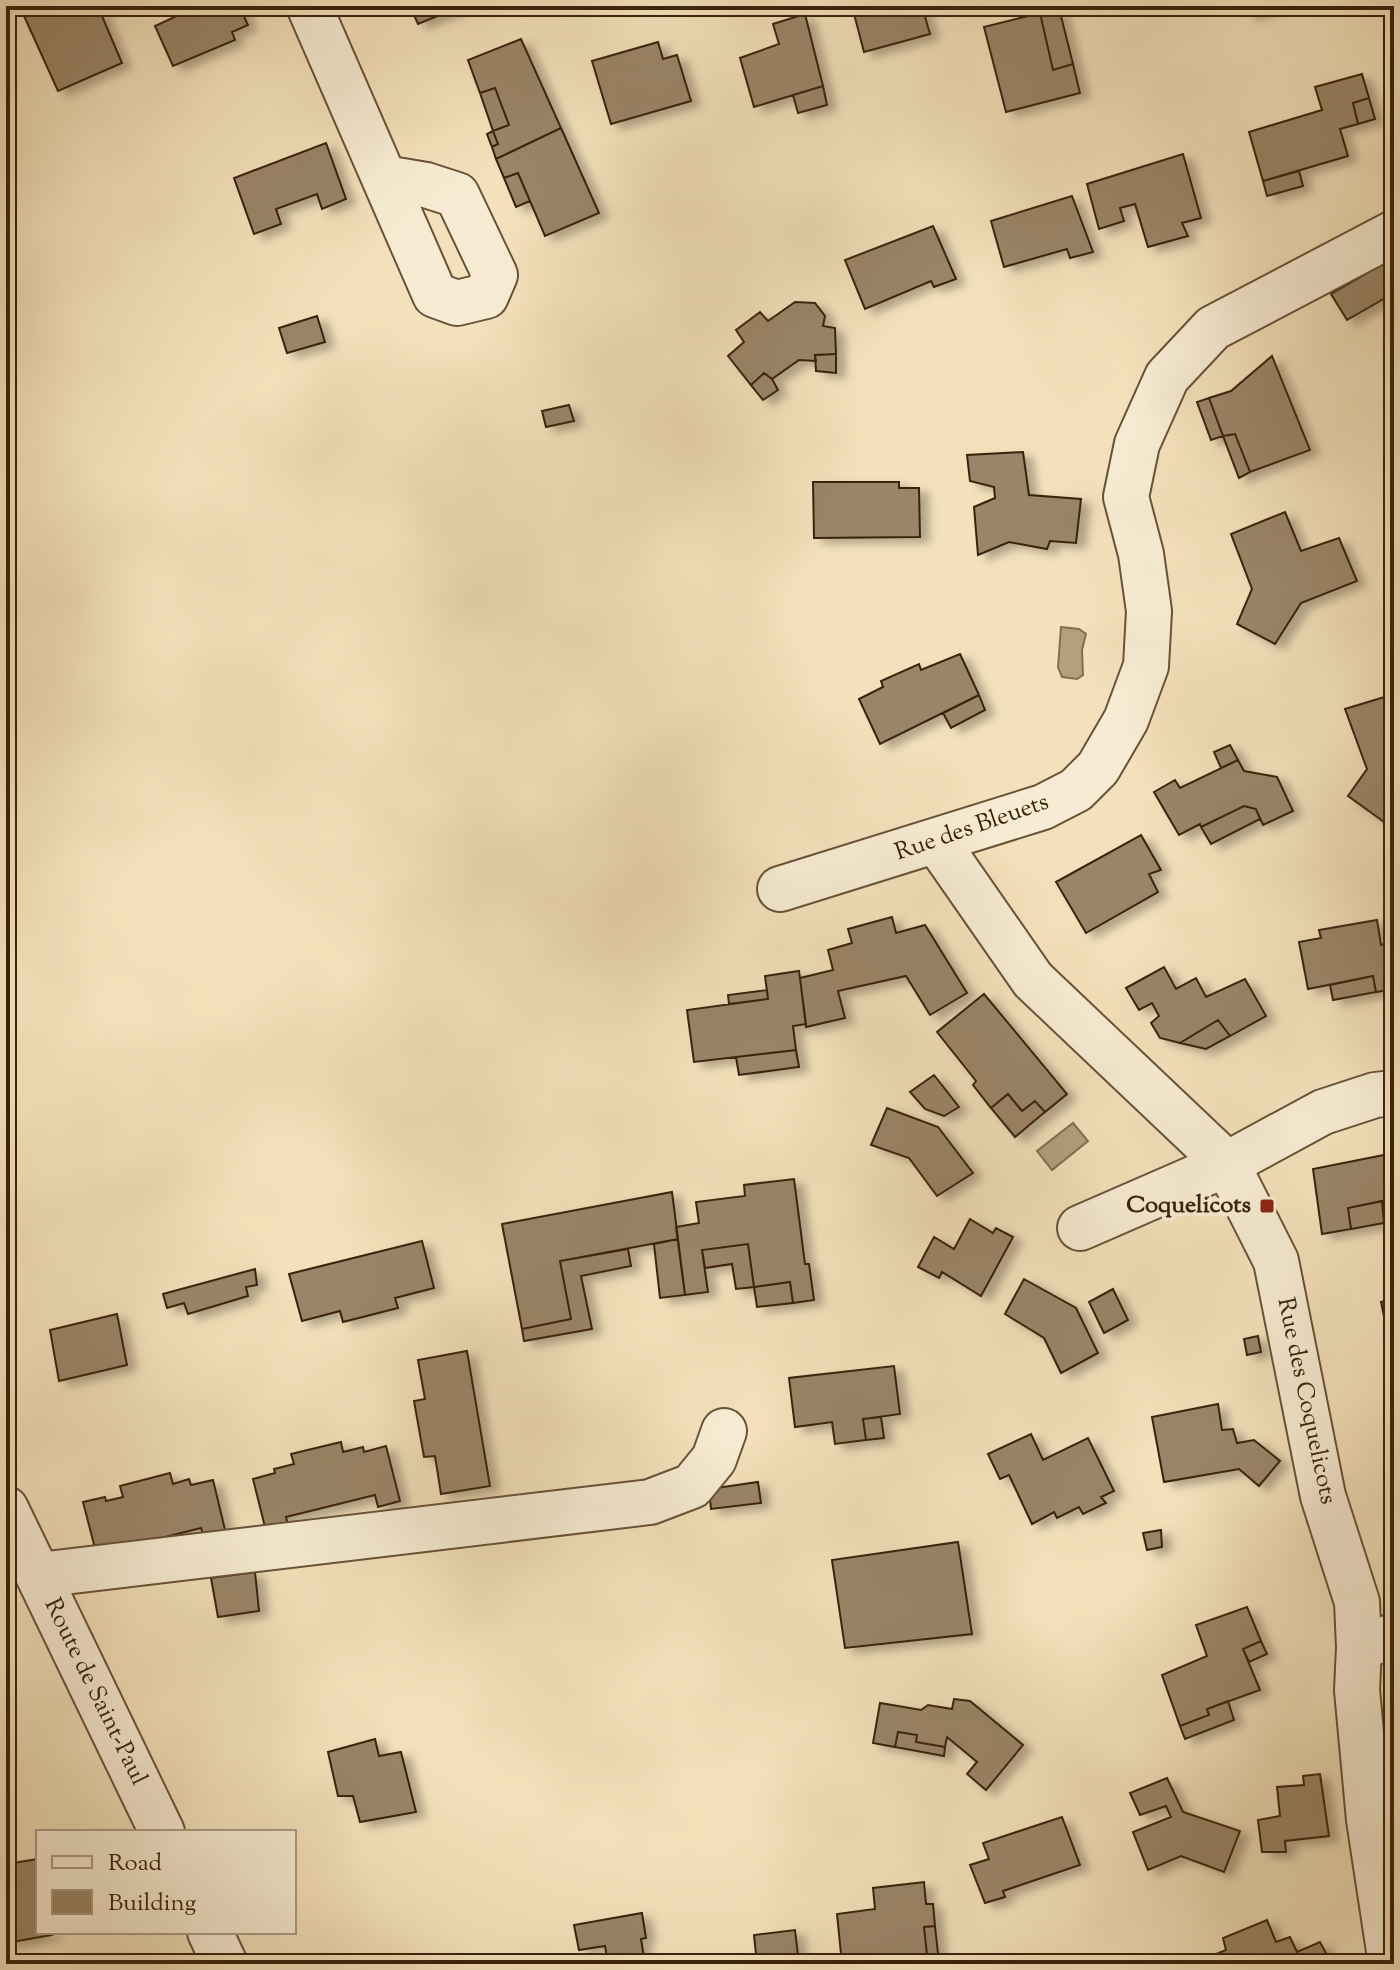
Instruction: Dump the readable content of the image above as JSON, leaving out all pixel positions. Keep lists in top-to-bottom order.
{
  "streets": {
    "street": ["Rue des Bleuets", "Rue des Coquelicots", "Route de Saint-Paul"]
  },
  "crossings": [
    ["Rue des Bleuets", "Rue des Coquelicots"]
  ],
  "places": {
    "transit": ["Coquelicots"]
  },
  "legend": ["Road", "Building"]
}
